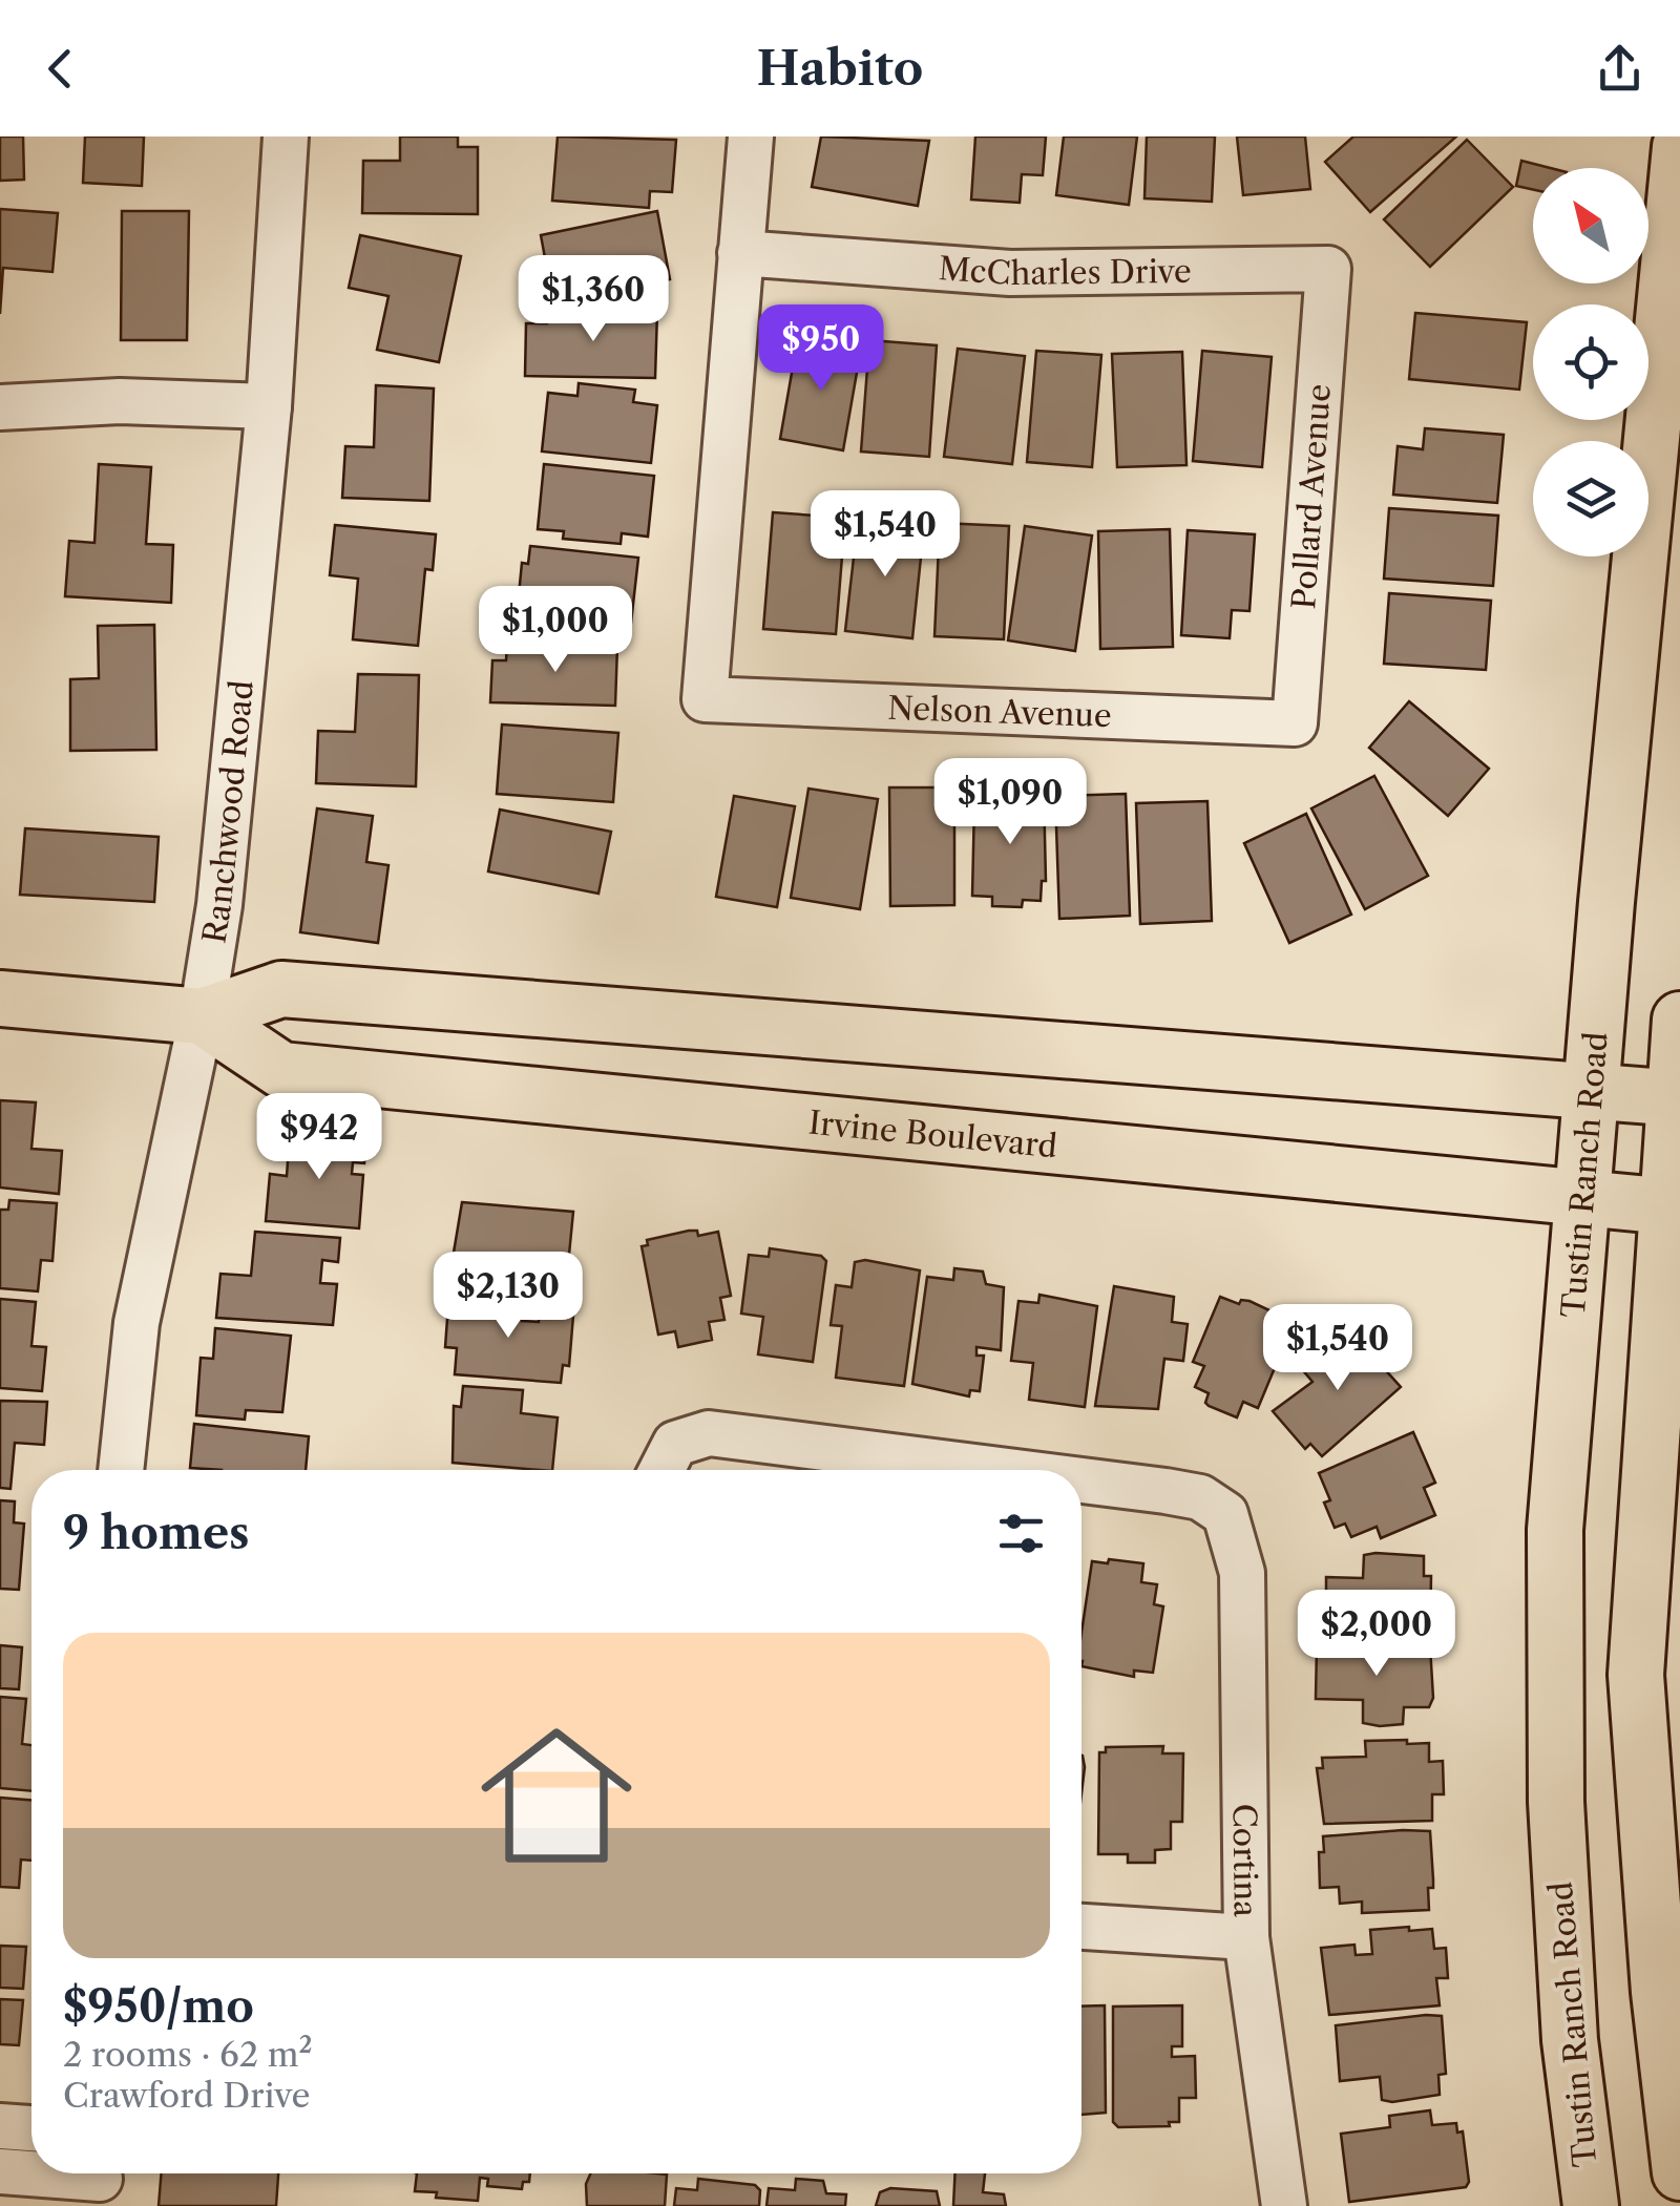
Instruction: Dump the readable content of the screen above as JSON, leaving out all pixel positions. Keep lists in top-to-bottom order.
{
  "streets": {
    "main road": ["Irvine Boulevard", "Tustin Ranch Road"],
    "street": [
      "McCharles Drive",
      "Pollard Avenue",
      "Nelson Avenue",
      "Ranchwood Road",
      "Cortina"
    ]
  },
  "crossings": [
    ["McCharles Drive", "Pollard Avenue"],
    ["McCharles Drive", "Nelson Avenue"],
    ["Pollard Avenue", "Nelson Avenue"],
    ["Ranchwood Road", "Irvine Boulevard"],
    ["Irvine Boulevard", "Tustin Ranch Road"]
  ],
  "north": "top left",
  "page": {
    "header": "Habito",
    "price": [
      "$1,360",
      "$950",
      "$1,540",
      "$1,000",
      "$1,090",
      "$942",
      "$2,130",
      "$1,540",
      "$2,000"
    ],
    "heading": "9 homes",
    "list": [
      {
        "name": "$950/mo",
        "note": "2 rooms · 62 m² · Crawford Drive"
      }
    ]
  }
}
